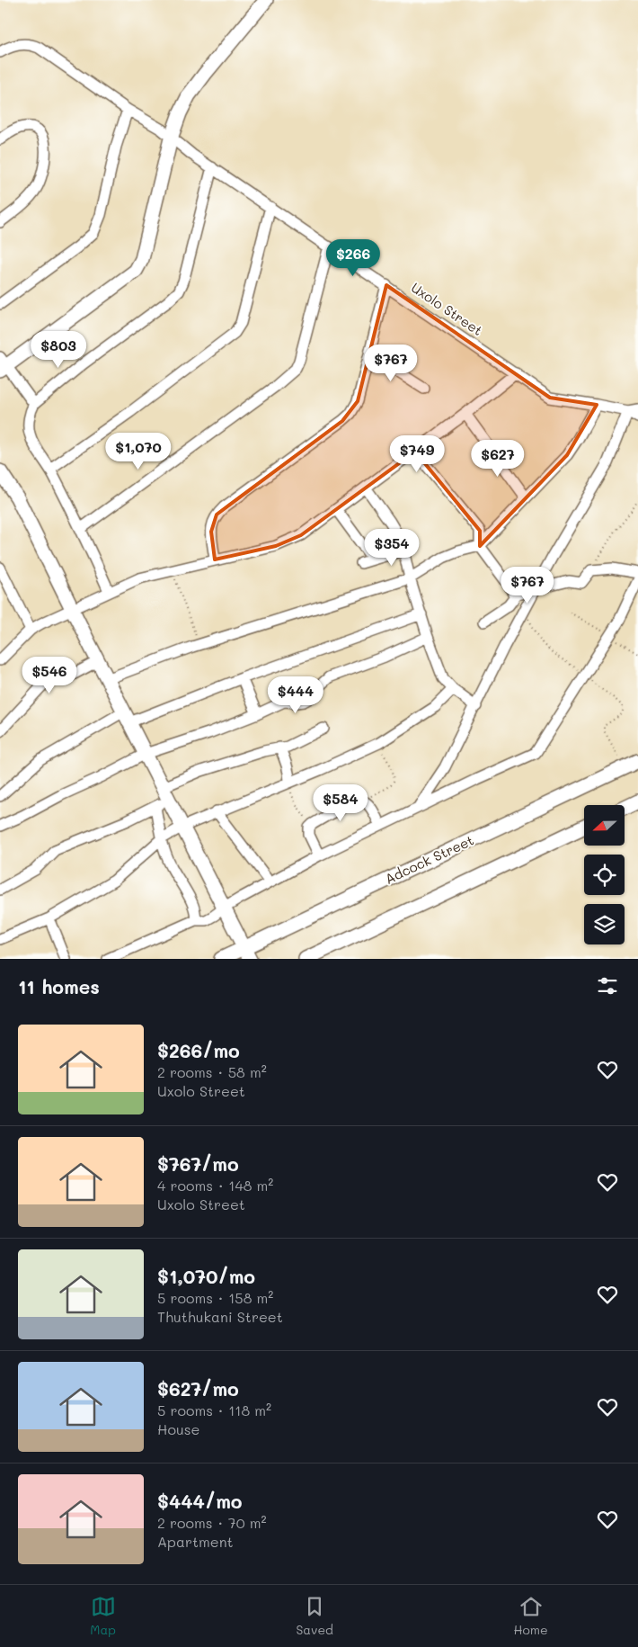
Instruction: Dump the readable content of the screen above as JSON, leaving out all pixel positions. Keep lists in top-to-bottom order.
{
  "streets": {
    "street": ["Uxolo Street", "Adcock Street"]
  },
  "north": "left",
  "page": {
    "price": [
      "$266",
      "$803",
      "$767",
      "$1,070",
      "$749",
      "$627",
      "$354",
      "$767",
      "$546",
      "$444",
      "$584"
    ],
    "heading": "11 homes",
    "list": [
      {
        "name": "$266/mo",
        "note": "2 rooms · 58 m² · Uxolo Street"
      },
      {
        "name": "$767/mo",
        "note": "4 rooms · 148 m² · Uxolo Street"
      },
      {
        "name": "$1,070/mo",
        "note": "5 rooms · 158 m² · Thuthukani Street"
      },
      {
        "name": "$627/mo",
        "note": "5 rooms · 118 m² · House"
      },
      {
        "name": "$444/mo",
        "note": "2 rooms · 70 m² · Apartment"
      }
    ],
    "tabs": ["Map", "Saved", "Home"]
  }
}
